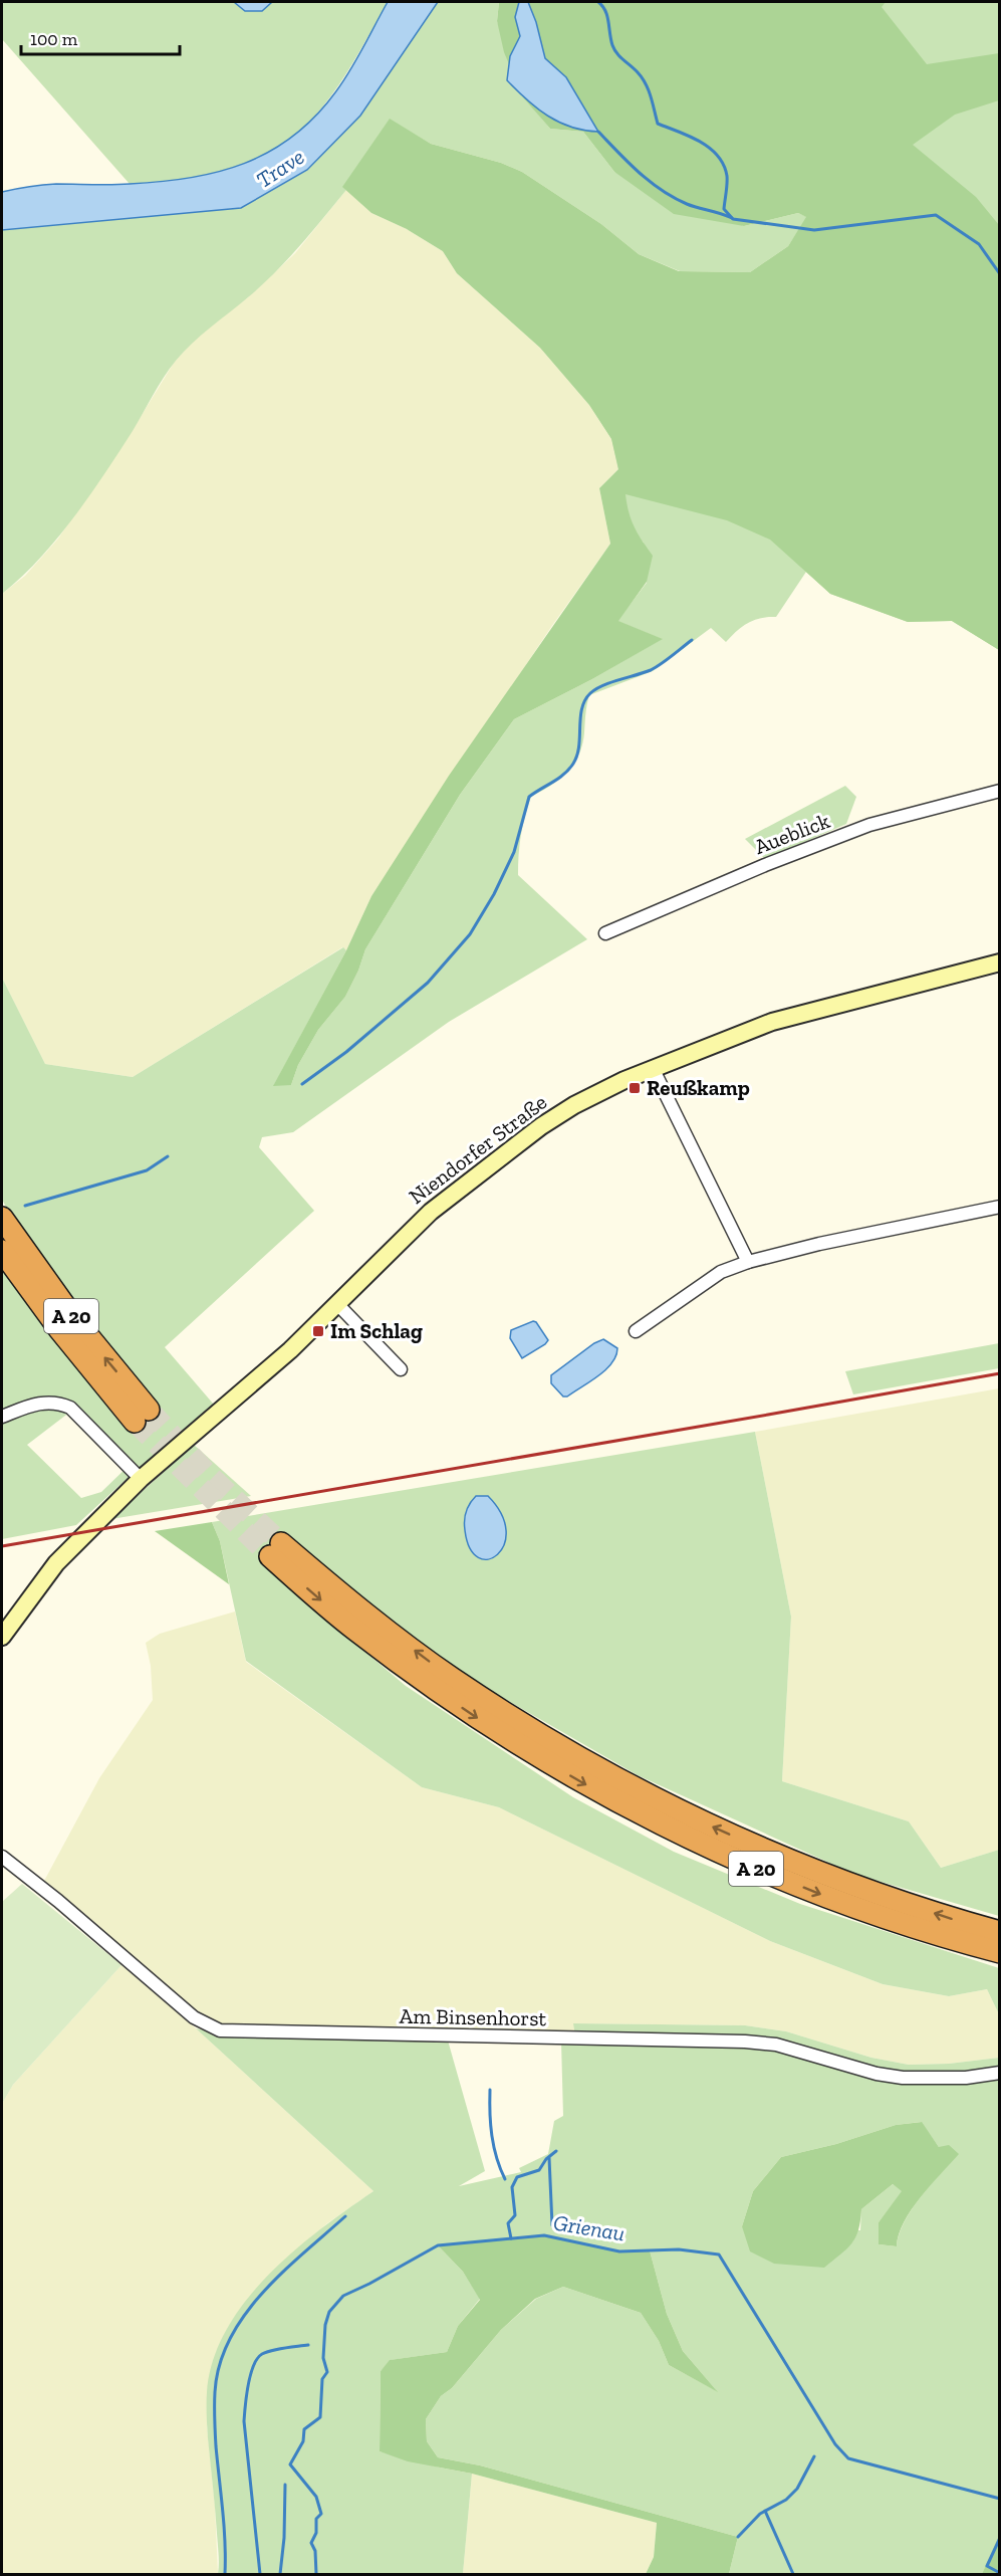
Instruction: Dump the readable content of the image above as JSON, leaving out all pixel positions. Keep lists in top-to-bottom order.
{
  "streets": {
    "highway": ["A 20"],
    "main road": ["Niendorfer Straße"],
    "street": ["Aueblick", "Am Binsenhorst"]
  },
  "water": ["Trave", "Grienau"],
  "places": {
    "transit": ["Reußkamp", "Im Schlag"]
  },
  "scale_bar": "100 m"
}
